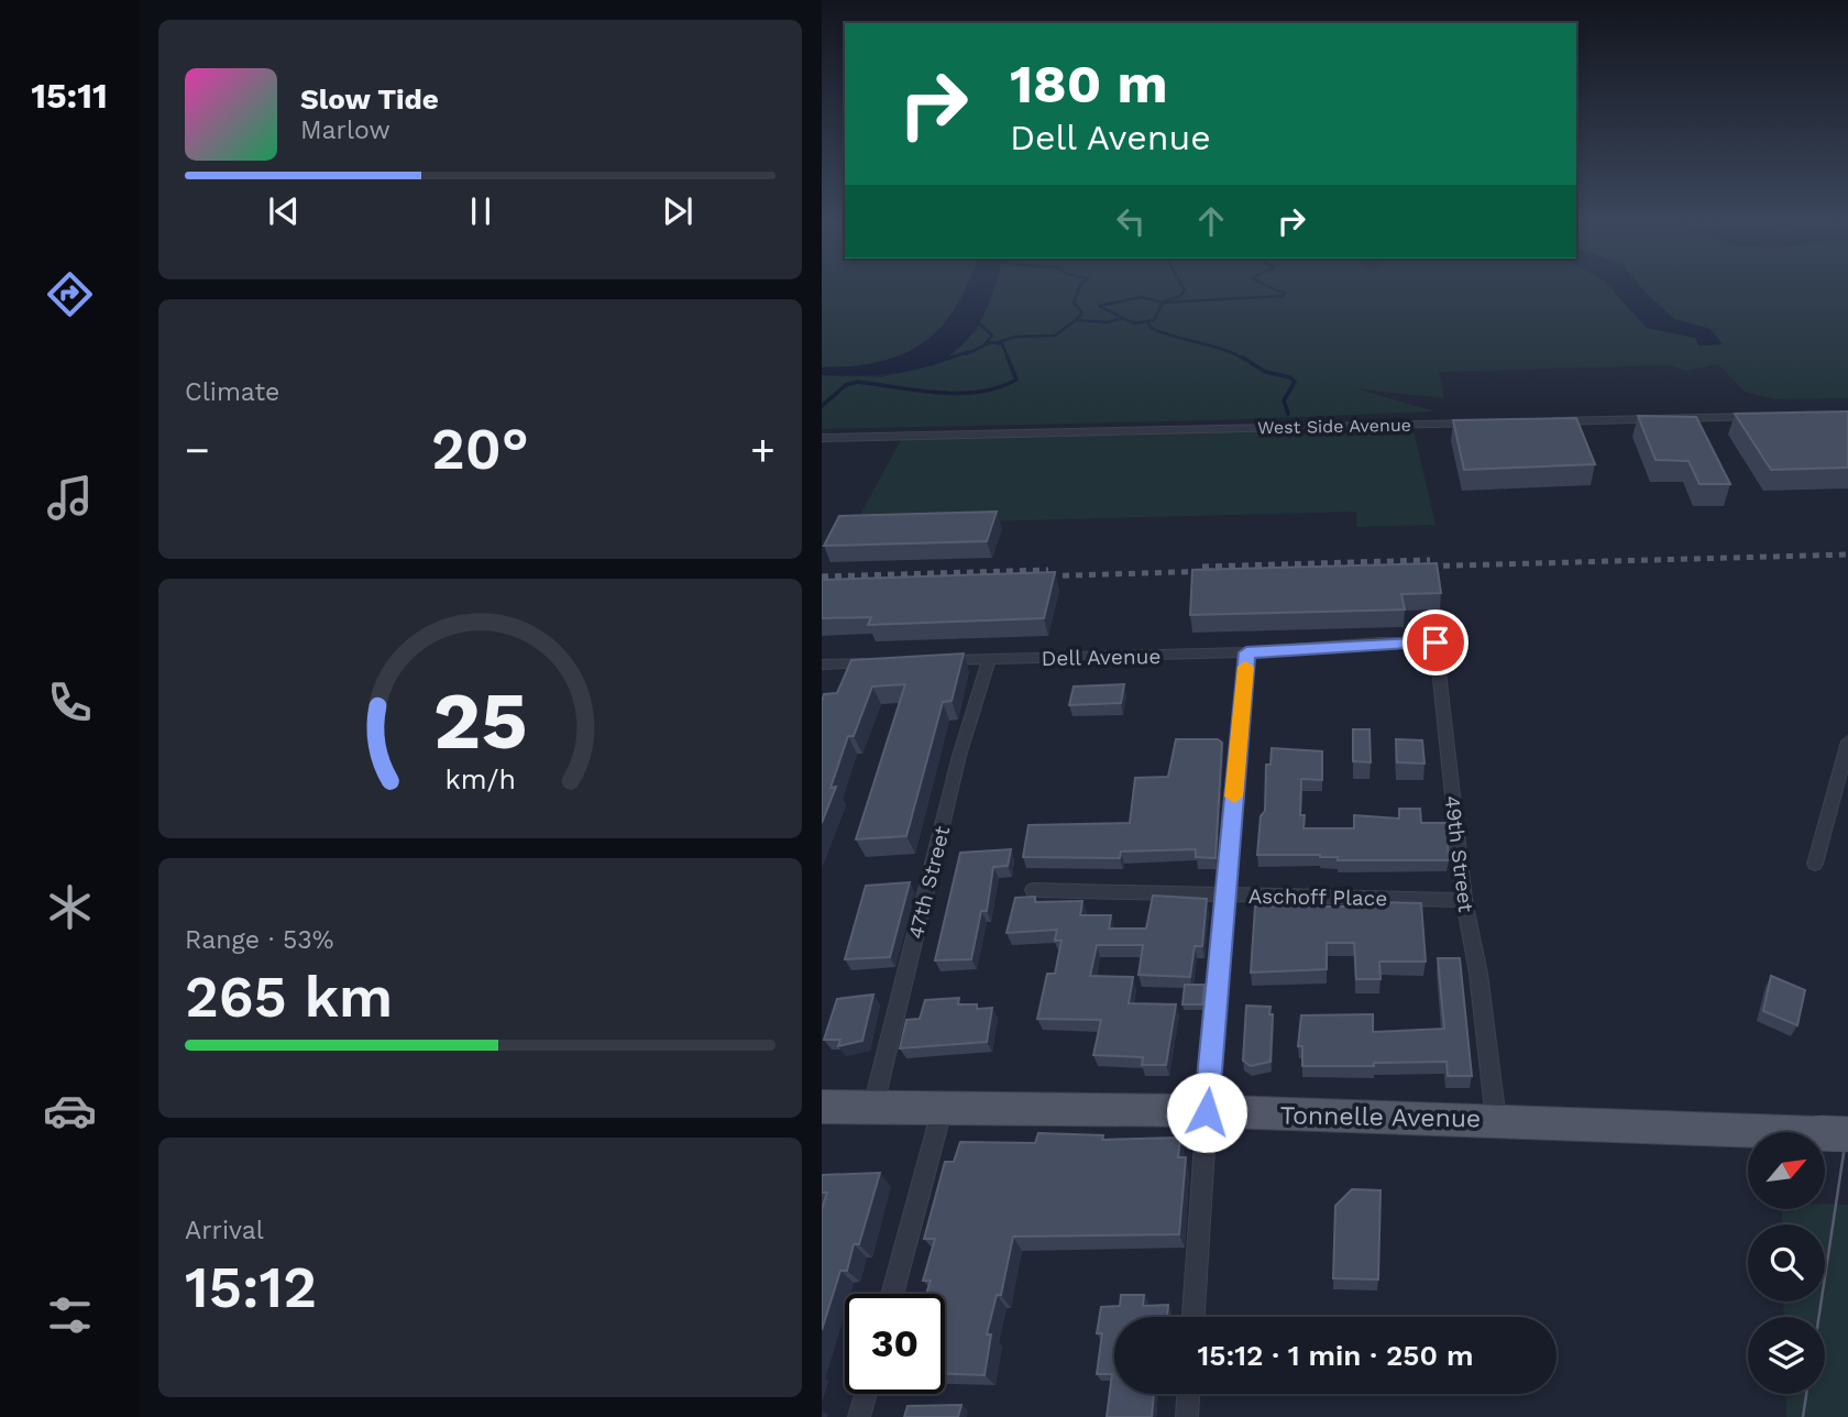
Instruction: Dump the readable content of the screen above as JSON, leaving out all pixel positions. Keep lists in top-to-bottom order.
{
  "streets": {
    "main road": ["Tonnelle Avenue"],
    "street": [
      "West Side Avenue",
      "Dell Avenue",
      "49th Street",
      "47th Street",
      "Aschoff Place"
    ]
  },
  "crossings": [
    ["Dell Avenue", "49th Street"],
    ["Dell Avenue", "47th Street"],
    ["49th Street", "Aschoff Place"],
    ["49th Street", "Tonnelle Avenue"],
    ["47th Street", "Tonnelle Avenue"]
  ],
  "north": "top right",
  "page": {
    "tabs": "15:11",
    "turn": ["180 m", "Dell Avenue"],
    "song": ["Slow Tide", "Marlow"],
    "tile": [
      "Climate",
      ["Range · 53%", "265 km"],
      ["Arrival", "15:12"]
    ],
    "heat": ["−", "20°", "+"],
    "limit": "30",
    "trip": "15:12 · 1 min · 250 m",
    "gauge": ["25", "km/h"]
  }
}
